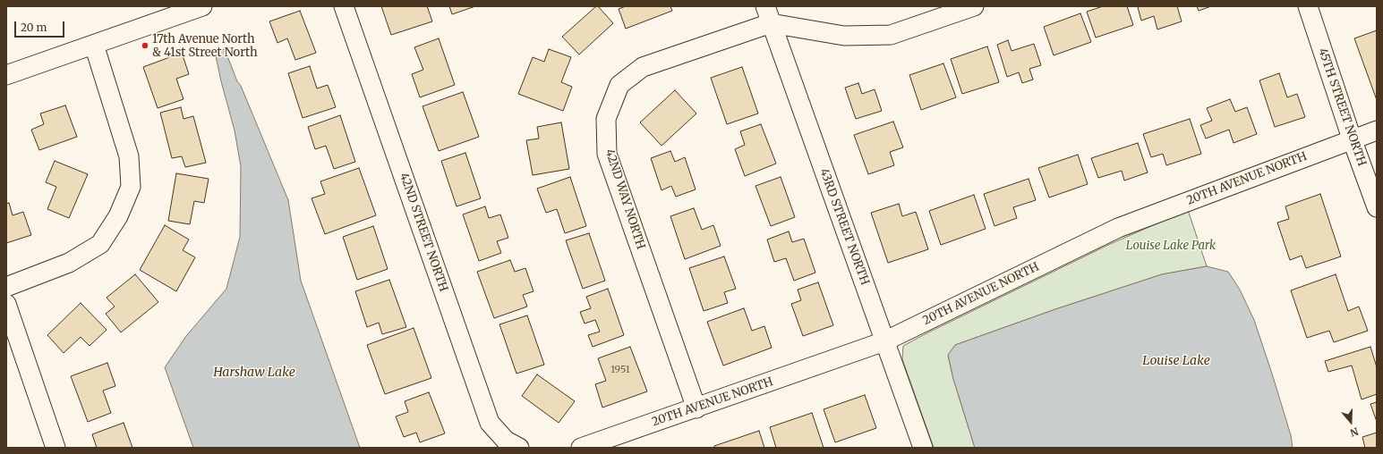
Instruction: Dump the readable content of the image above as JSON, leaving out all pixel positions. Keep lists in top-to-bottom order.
{
  "streets": {
    "street": [
      "45TH STREET NORTH",
      "20TH AVENUE NORTH",
      "42ND WAY NORTH",
      "43RD STREET NORTH",
      "42ND STREET NORTH"
    ]
  },
  "crossings": [
    ["45TH STREET NORTH", "20TH AVENUE NORTH"],
    ["20TH AVENUE NORTH", "42ND WAY NORTH"],
    ["20TH AVENUE NORTH", "43RD STREET NORTH"],
    ["42ND WAY NORTH", "43RD STREET NORTH"]
  ],
  "water": ["Louise Lake", "Harshaw Lake"],
  "parks": ["Louise Lake Park"],
  "places": ["17th Avenue North & 41st Street North"],
  "house_numbers": ["1951"],
  "scale_bar": "20 m",
  "north": "bottom"
}
